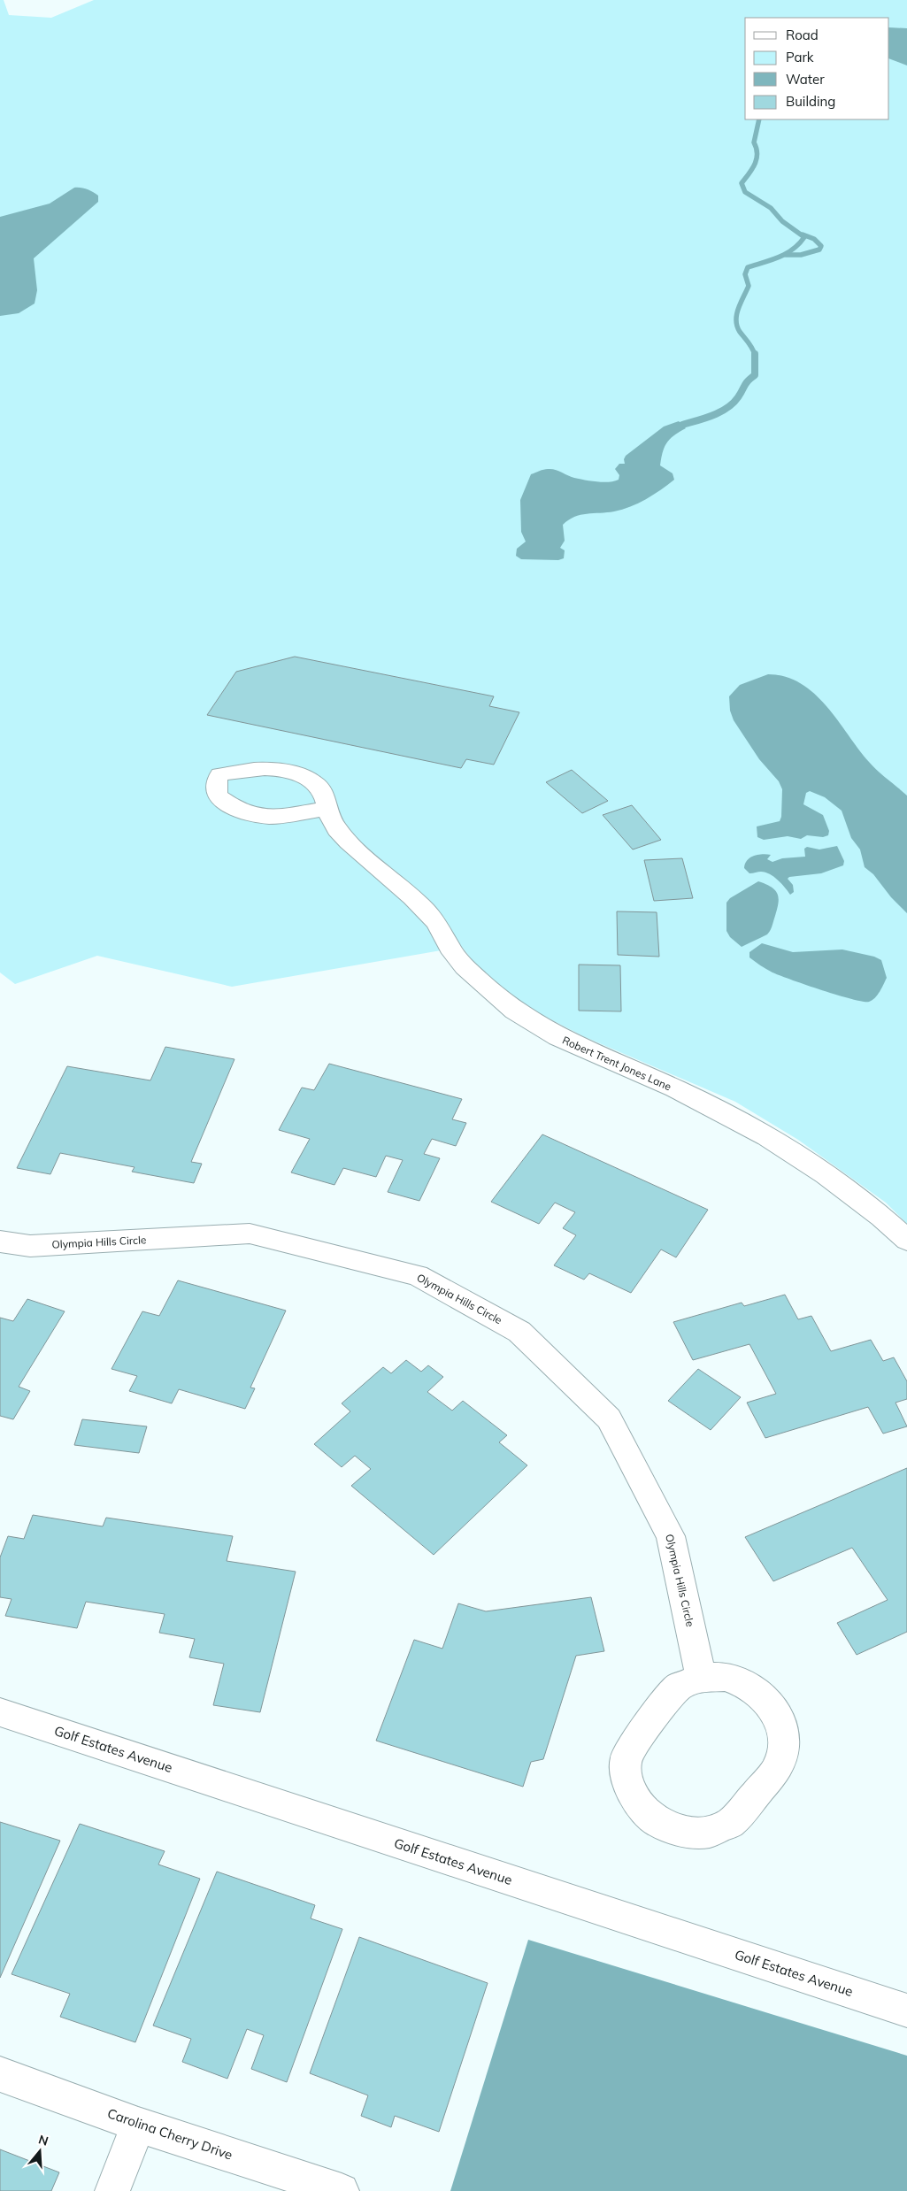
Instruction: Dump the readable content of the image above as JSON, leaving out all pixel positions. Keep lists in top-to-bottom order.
{
  "streets": {
    "street": [
      "Robert Trent Jones Lane",
      "Olympia Hills Circle",
      "Golf Estates Avenue",
      "Carolina Cherry Drive"
    ]
  },
  "legend": [
    "Road",
    "Park",
    "Water",
    "Building"
  ],
  "north": "top"
}
